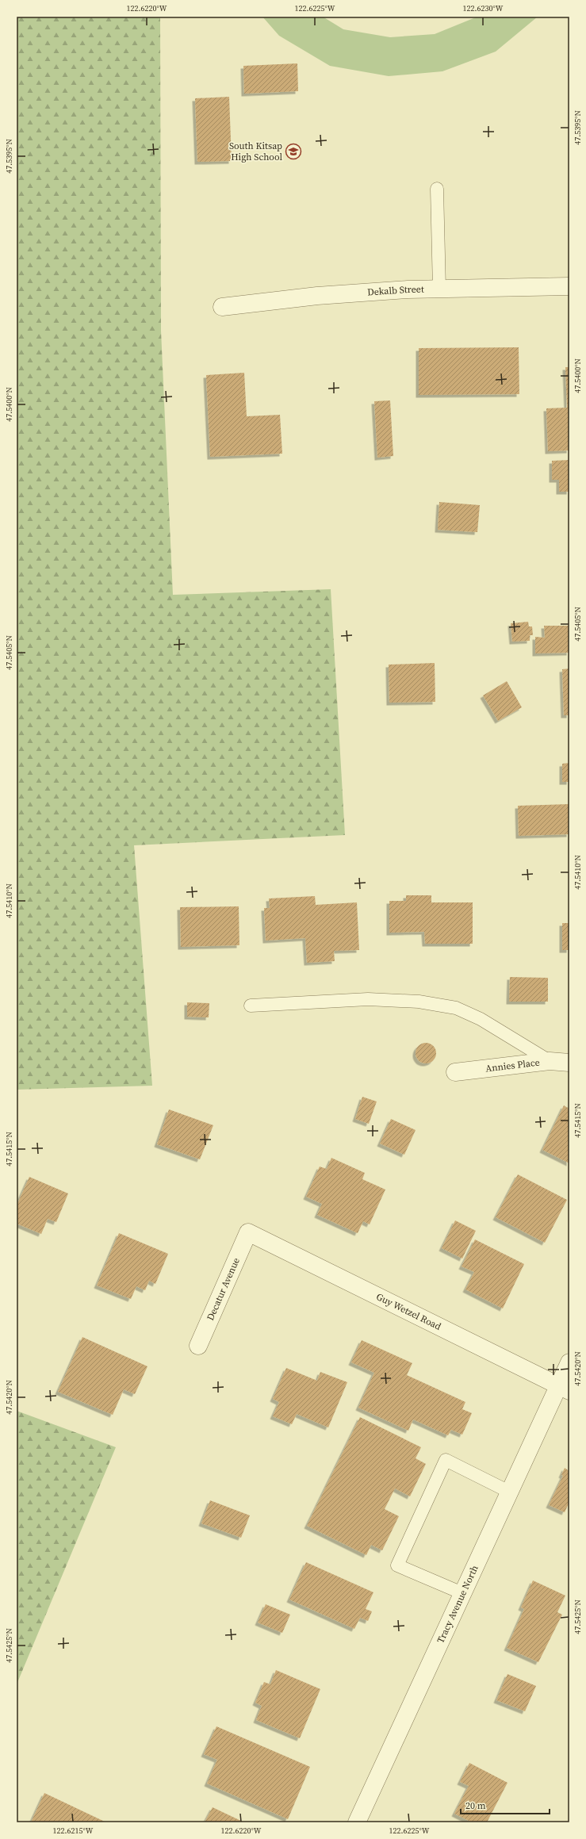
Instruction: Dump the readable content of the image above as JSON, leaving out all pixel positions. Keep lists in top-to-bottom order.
{
  "streets": {
    "street": [
      "Dekalb Street",
      "Annies Place",
      "Decatur Avenue",
      "Guy Wetzel Road",
      "Tracy Avenue North"
    ]
  },
  "crossings": [
    ["Decatur Avenue", "Guy Wetzel Road"],
    ["Guy Wetzel Road", "Tracy Avenue North"]
  ],
  "places": {
    "school or university": ["South Kitsap High School"]
  },
  "scale_bar": "20 m",
  "coordinates": [
    "122.6220°W",
    "122.6225°W",
    "122.6230°W",
    "47.5395°N",
    "47.5400°N",
    "47.5405°N",
    "47.5410°N",
    "47.5415°N",
    "47.5420°N",
    "47.5425°N",
    "122.6215°W"
  ]
}
